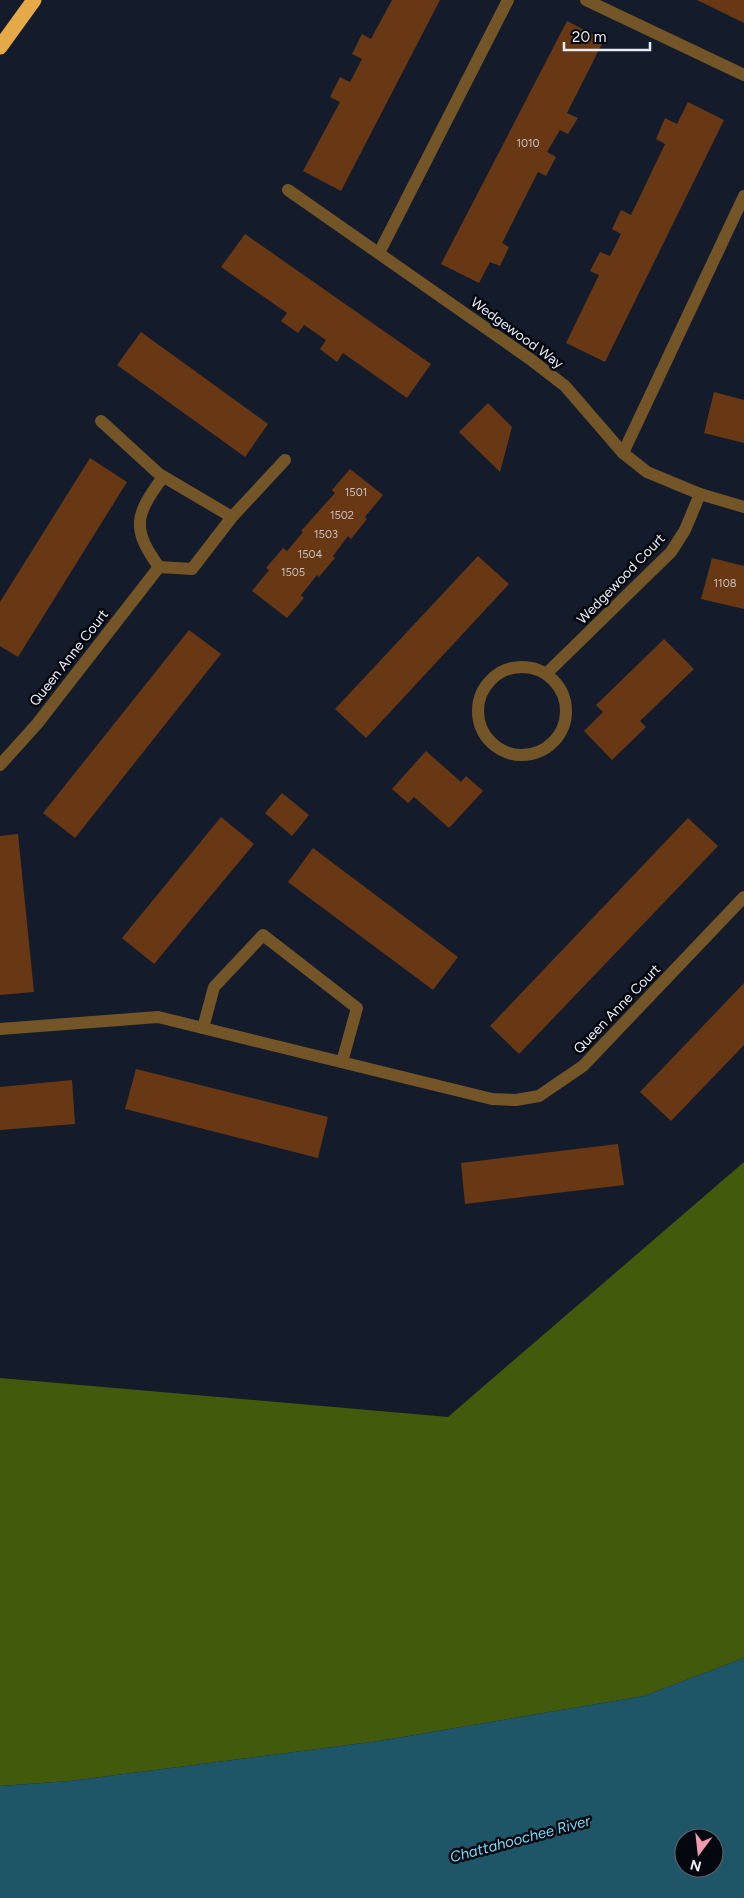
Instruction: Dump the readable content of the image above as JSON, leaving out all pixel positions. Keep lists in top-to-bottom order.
{
  "streets": {
    "street": ["Wedgewood Way", "Wedgewood Court", "Queen Anne Court"]
  },
  "crossings": [
    ["Wedgewood Way", "Wedgewood Court"]
  ],
  "water": ["Chattahoochee River"],
  "house_numbers": [
    "1010",
    "1501",
    "1502",
    "1503",
    "1504",
    "1505",
    "1108"
  ],
  "scale_bar": "20 m",
  "north": "bottom"
}
